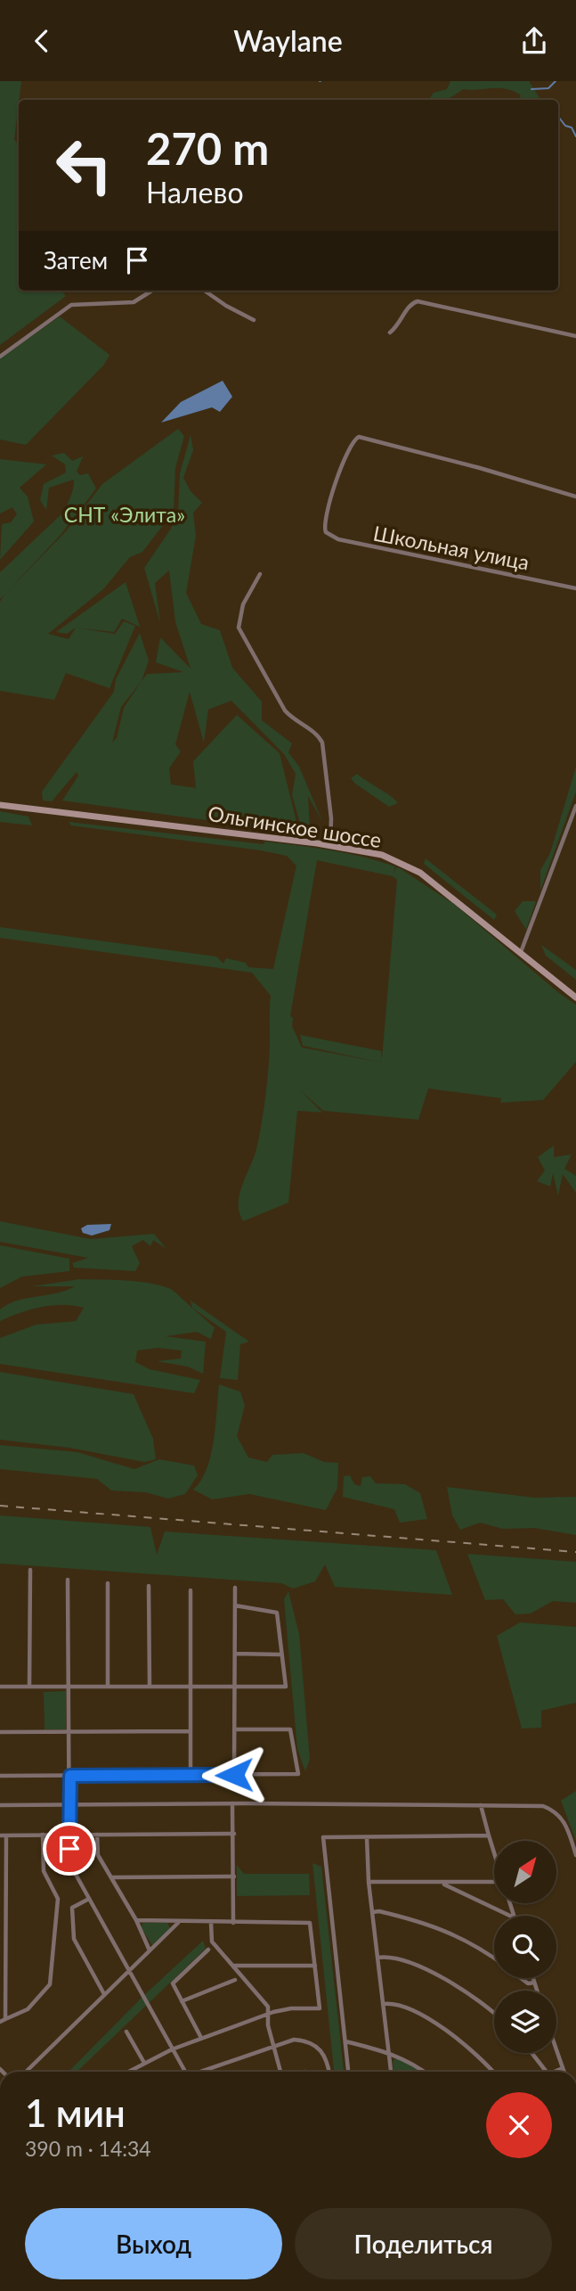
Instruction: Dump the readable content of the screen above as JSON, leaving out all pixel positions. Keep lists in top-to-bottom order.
{
  "streets": {
    "main road": ["Ольгинское шоссе"],
    "street": ["Школьная улица"]
  },
  "parks": ["СНТ «Элита»"],
  "north": "top right",
  "page": {
    "header": "Waylane",
    "turn": ["270 m", "Налево"],
    "then": "Затем",
    "heading": ["1 мин", "390 m · 14:34"],
    "buttons": ["Выход", "Поделиться"]
  }
}
